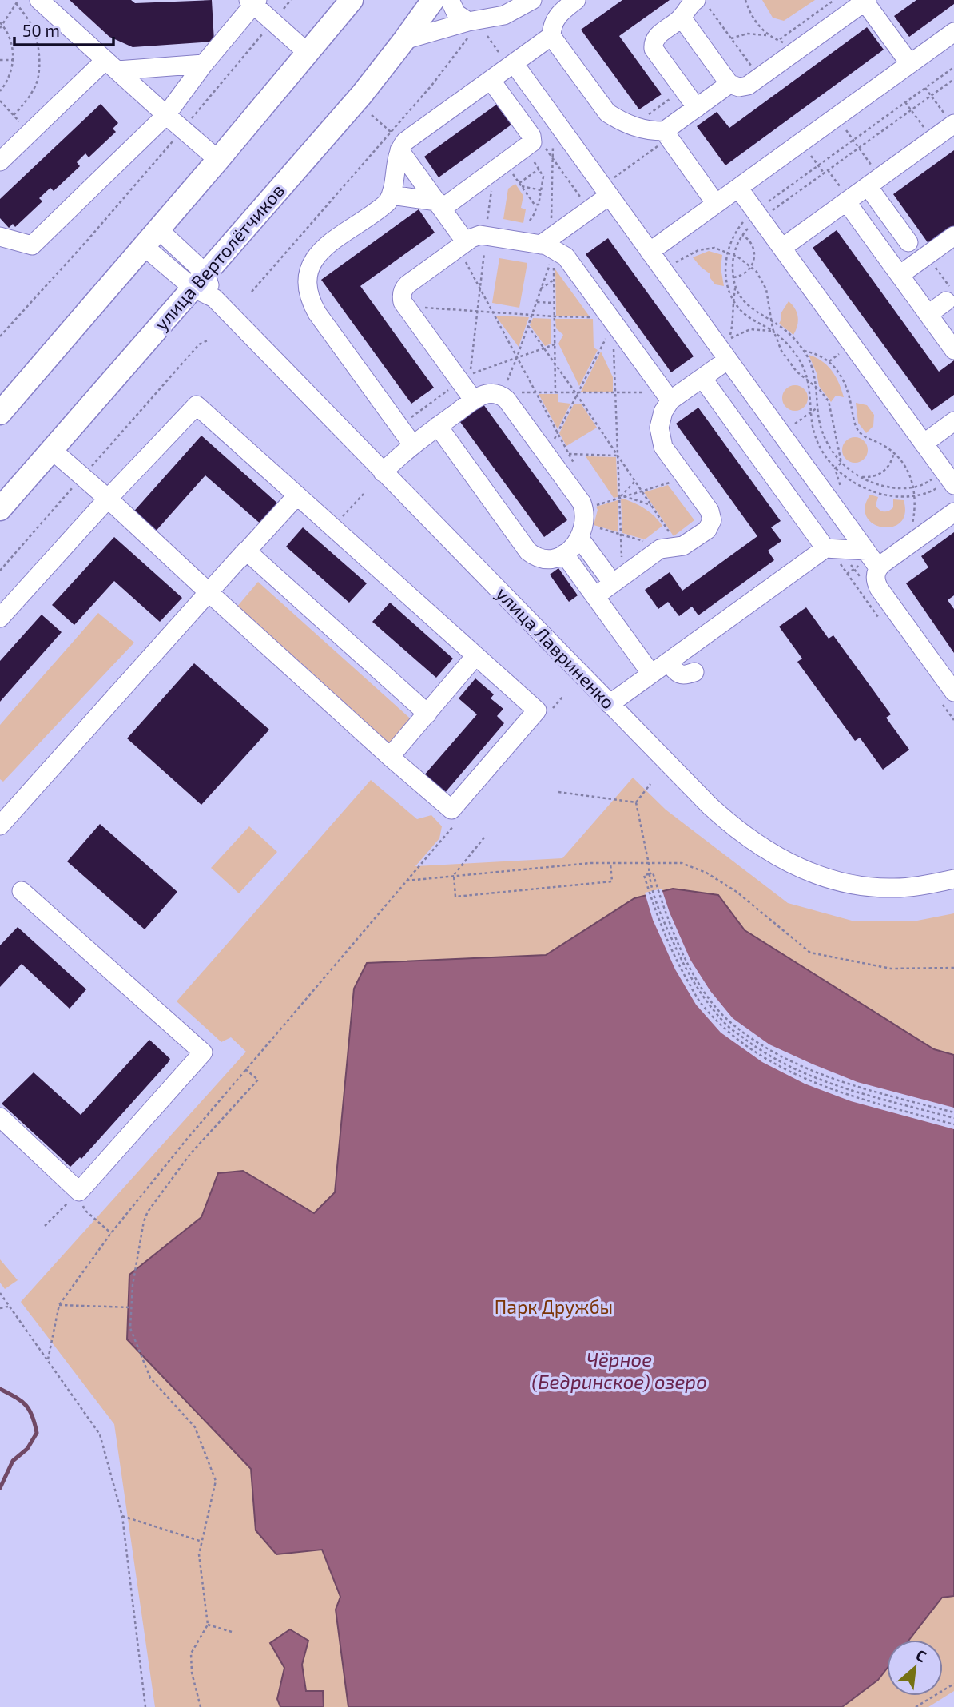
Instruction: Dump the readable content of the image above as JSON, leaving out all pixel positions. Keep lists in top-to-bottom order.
{
  "streets": {
    "main road": ["улица Вертолётчиков"],
    "street": ["улица Лавриненко"]
  },
  "crossings": [
    ["улица Вертолётчиков", "улица Лавриненко"]
  ],
  "water": ["Чёрное (Бедринское) озеро"],
  "parks": ["Парк Дружбы"],
  "scale_bar": "50 m",
  "north": "top right"
}
